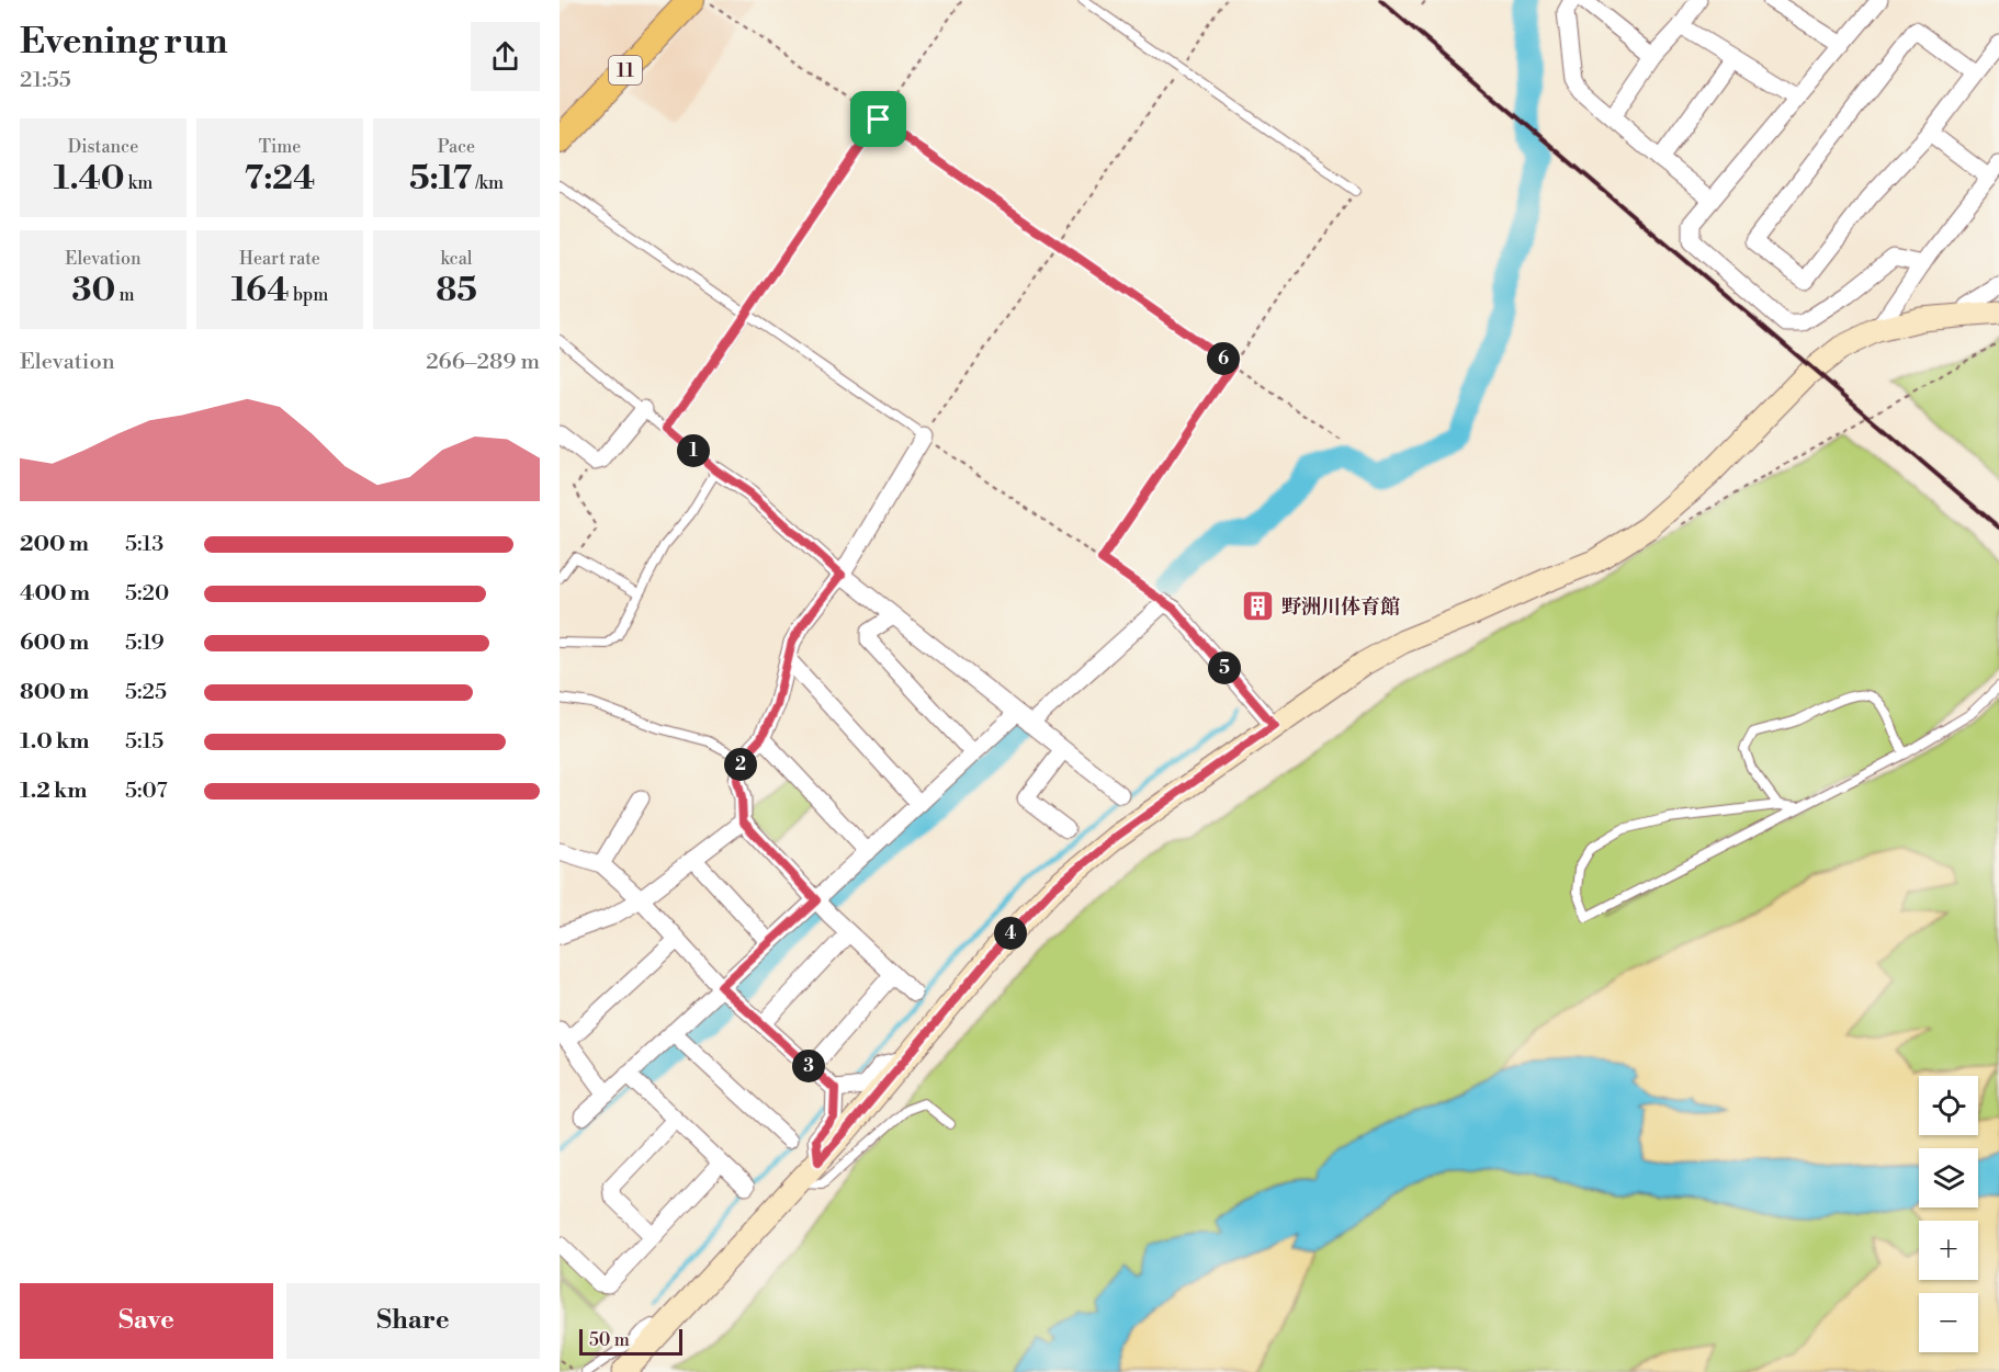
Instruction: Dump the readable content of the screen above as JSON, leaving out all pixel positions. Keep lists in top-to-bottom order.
{
  "streets": {
    "main road": ["11"]
  },
  "places": {
    "building": ["野洲川体育館"]
  },
  "scale_bar": "50 m",
  "page": {
    "heading": ["Evening run", "21:55"],
    "stats": [
      ["Distance", "1.40 km"],
      ["Time", "7:24"],
      ["Pace", "5:17 /km"],
      ["Elevation", "30 m"],
      ["Heart rate", "164 bpm"],
      ["kcal", "85"]
    ],
    "chart": ["Elevation", "266–289 m"],
    "pins": [
      "6",
      "1",
      "5",
      "2",
      "4",
      "3"
    ],
    "list": [
      {
        "name": "200 m",
        "note": "5:13"
      },
      {
        "name": "400 m",
        "note": "5:20"
      },
      {
        "name": "600 m",
        "note": "5:19"
      },
      {
        "name": "800 m",
        "note": "5:25"
      },
      {
        "name": "1.0 km",
        "note": "5:15"
      },
      {
        "name": "1.2 km",
        "note": "5:07"
      }
    ],
    "map_buttons": ["+", "−"],
    "buttons": ["Save", "Share"],
    "scale": "50 m"
  }
}
